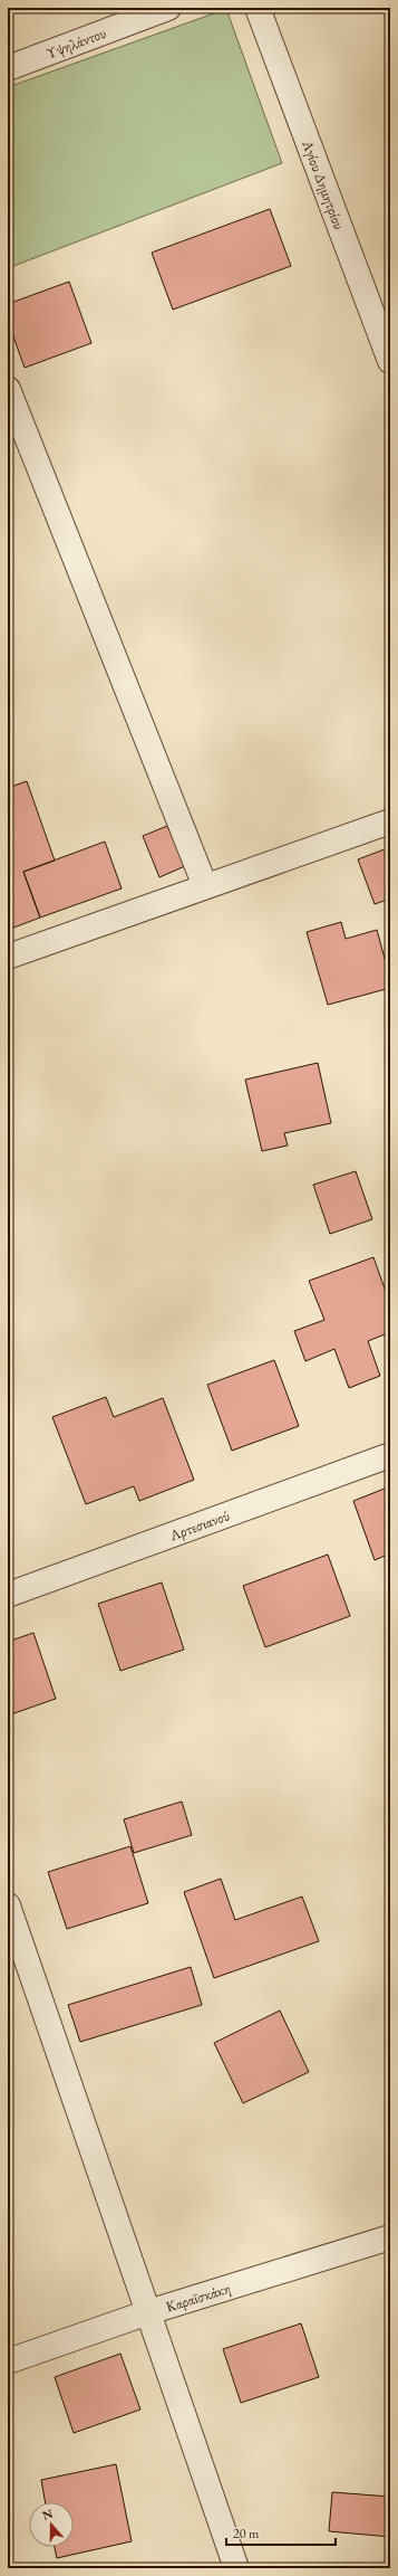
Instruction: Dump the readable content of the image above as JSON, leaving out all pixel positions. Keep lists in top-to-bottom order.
{
  "streets": {
    "street": [
      "Υψηλάντου",
      "Αγίου Δημητρίου",
      "Αρτεσιανού",
      "Καραϊσκάκη"
    ]
  },
  "scale_bar": "20 m",
  "north": "top"
}
